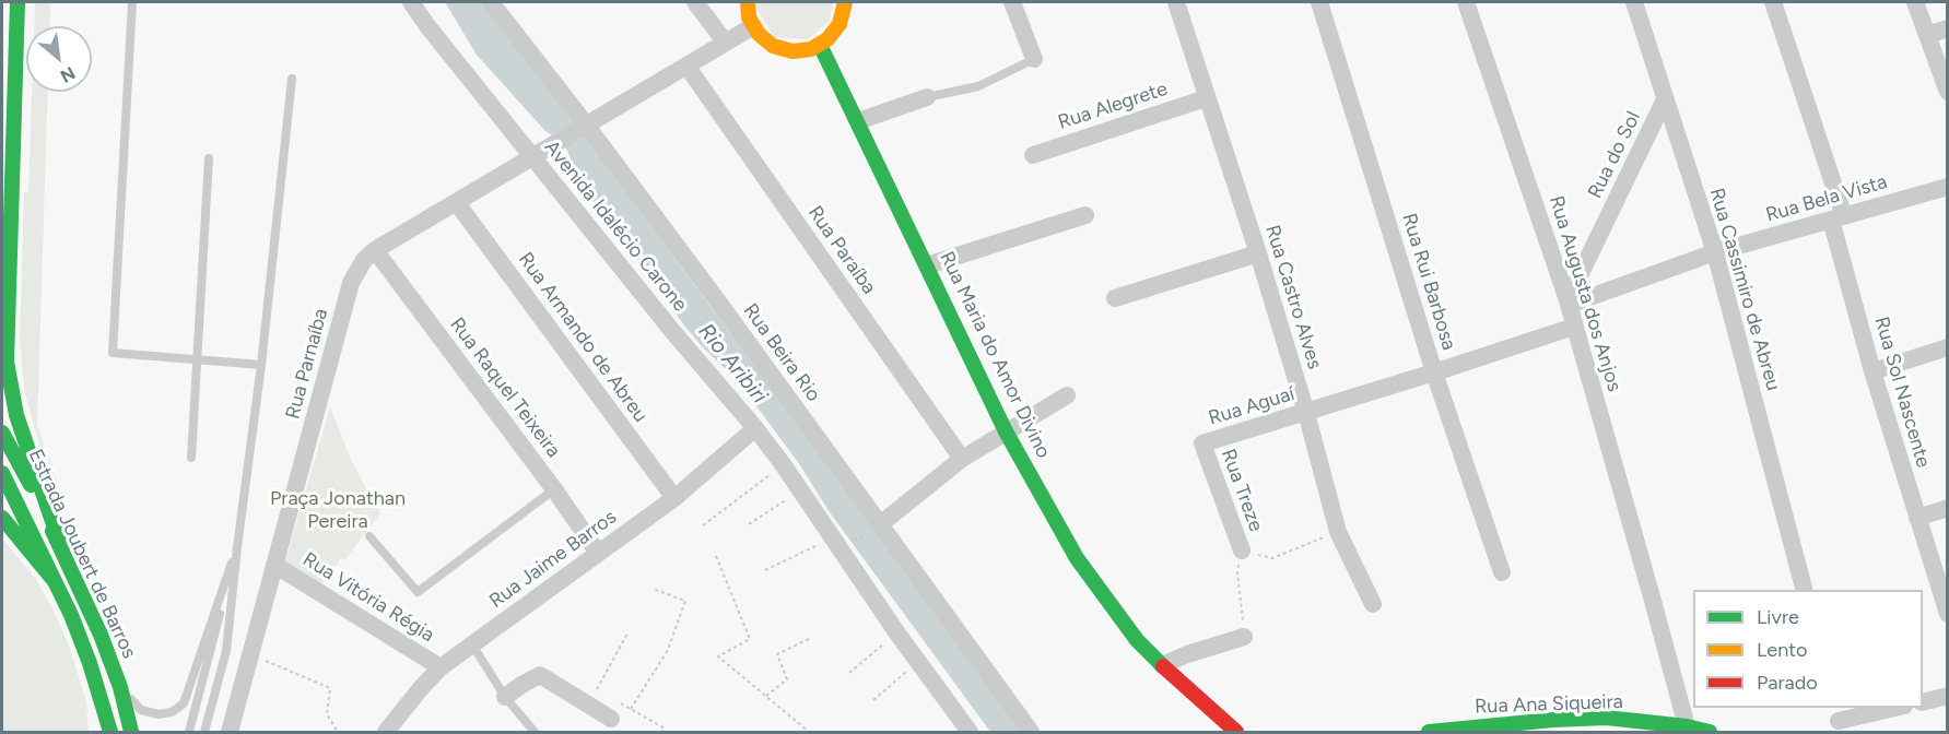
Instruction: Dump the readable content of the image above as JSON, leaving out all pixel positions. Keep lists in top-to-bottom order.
{
  "streets": {
    "street": [
      "Rua Alegrete",
      "Rua do Sol",
      "Rua Bela Vista",
      "Avenida Idalécio Carone",
      "Rua Paraíba",
      "Rua Rui Barbosa",
      "Rua Cassimiro de Abreu",
      "Rua Augusta dos Anjos",
      "Rua Castro Alves",
      "Rua Armando de Abreu",
      "Rua Beira Rio",
      "Rua Maria do Amor Divino",
      "Rua Parnaíba",
      "Rua Raquel Teixeira",
      "Rua Sol Nascente",
      "Rua Aguaí",
      "Rua Treze",
      "Estrada Joubert de Barros",
      "Rua Jaime Barros",
      "Rua Vitória Régia",
      "Rua Ana Siqueira"
    ]
  },
  "crossings": [
    ["Rua Alegrete", "Rua Castro Alves"],
    ["Rua do Sol", "Rua Bela Vista"],
    ["Rua do Sol", "Rua Cassimiro de Abreu"],
    ["Rua do Sol", "Rua Augusta dos Anjos"],
    ["Rua Bela Vista", "Rua Cassimiro de Abreu"],
    ["Rua Bela Vista", "Rua Augusta dos Anjos"],
    ["Rua Bela Vista", "Rua Sol Nascente"],
    ["Avenida Idalécio Carone", "Rua Parnaíba"],
    ["Avenida Idalécio Carone", "Rua Jaime Barros"],
    ["Rua Rui Barbosa", "Rua Aguaí"],
    ["Rua Augusta dos Anjos", "Rua Aguaí"],
    ["Rua Augusta dos Anjos", "Rua Ana Siqueira"],
    ["Rua Castro Alves", "Rua Aguaí"],
    ["Rua Armando de Abreu", "Rua Parnaíba"],
    ["Rua Armando de Abreu", "Rua Jaime Barros"],
    ["Rua Beira Rio", "Rua Parnaíba"],
    ["Rua Parnaíba", "Rua Raquel Teixeira"],
    ["Rua Parnaíba", "Rua Vitória Régia"],
    ["Rua Raquel Teixeira", "Rua Jaime Barros"],
    ["Rua Aguaí", "Rua Treze"],
    ["Rua Jaime Barros", "Rua Vitória Régia"]
  ],
  "water": ["Rio Aribiri"],
  "parks": ["Praça Jonathan Pereira"],
  "legend": ["Livre", "Lento", "Parado"],
  "north": "bottom right"
}
